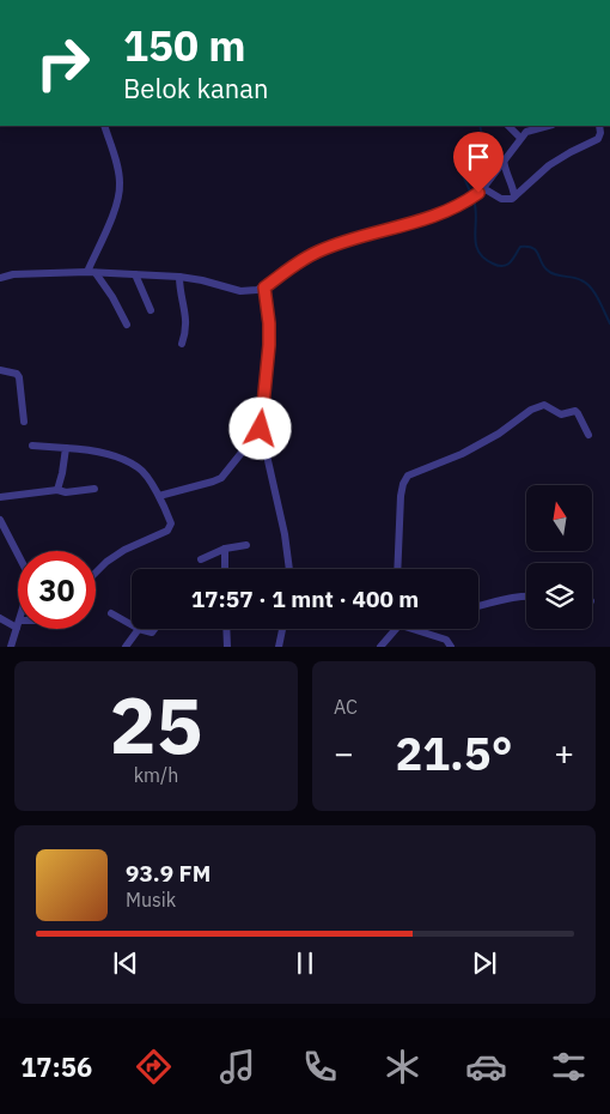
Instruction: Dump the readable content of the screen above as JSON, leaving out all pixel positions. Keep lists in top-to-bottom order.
{
  "north": "top",
  "page": {
    "turn": ["150 m", "Belok kanan"],
    "limit": "30",
    "trip": "17:57 · 1 mnt · 400 m",
    "tile": [
      ["25", "km/h"],
      "AC"
    ],
    "heat": ["−", "21.5°", "+"],
    "song": ["93.9 FM", "Musik"],
    "tabs": "17:56"
  }
}
